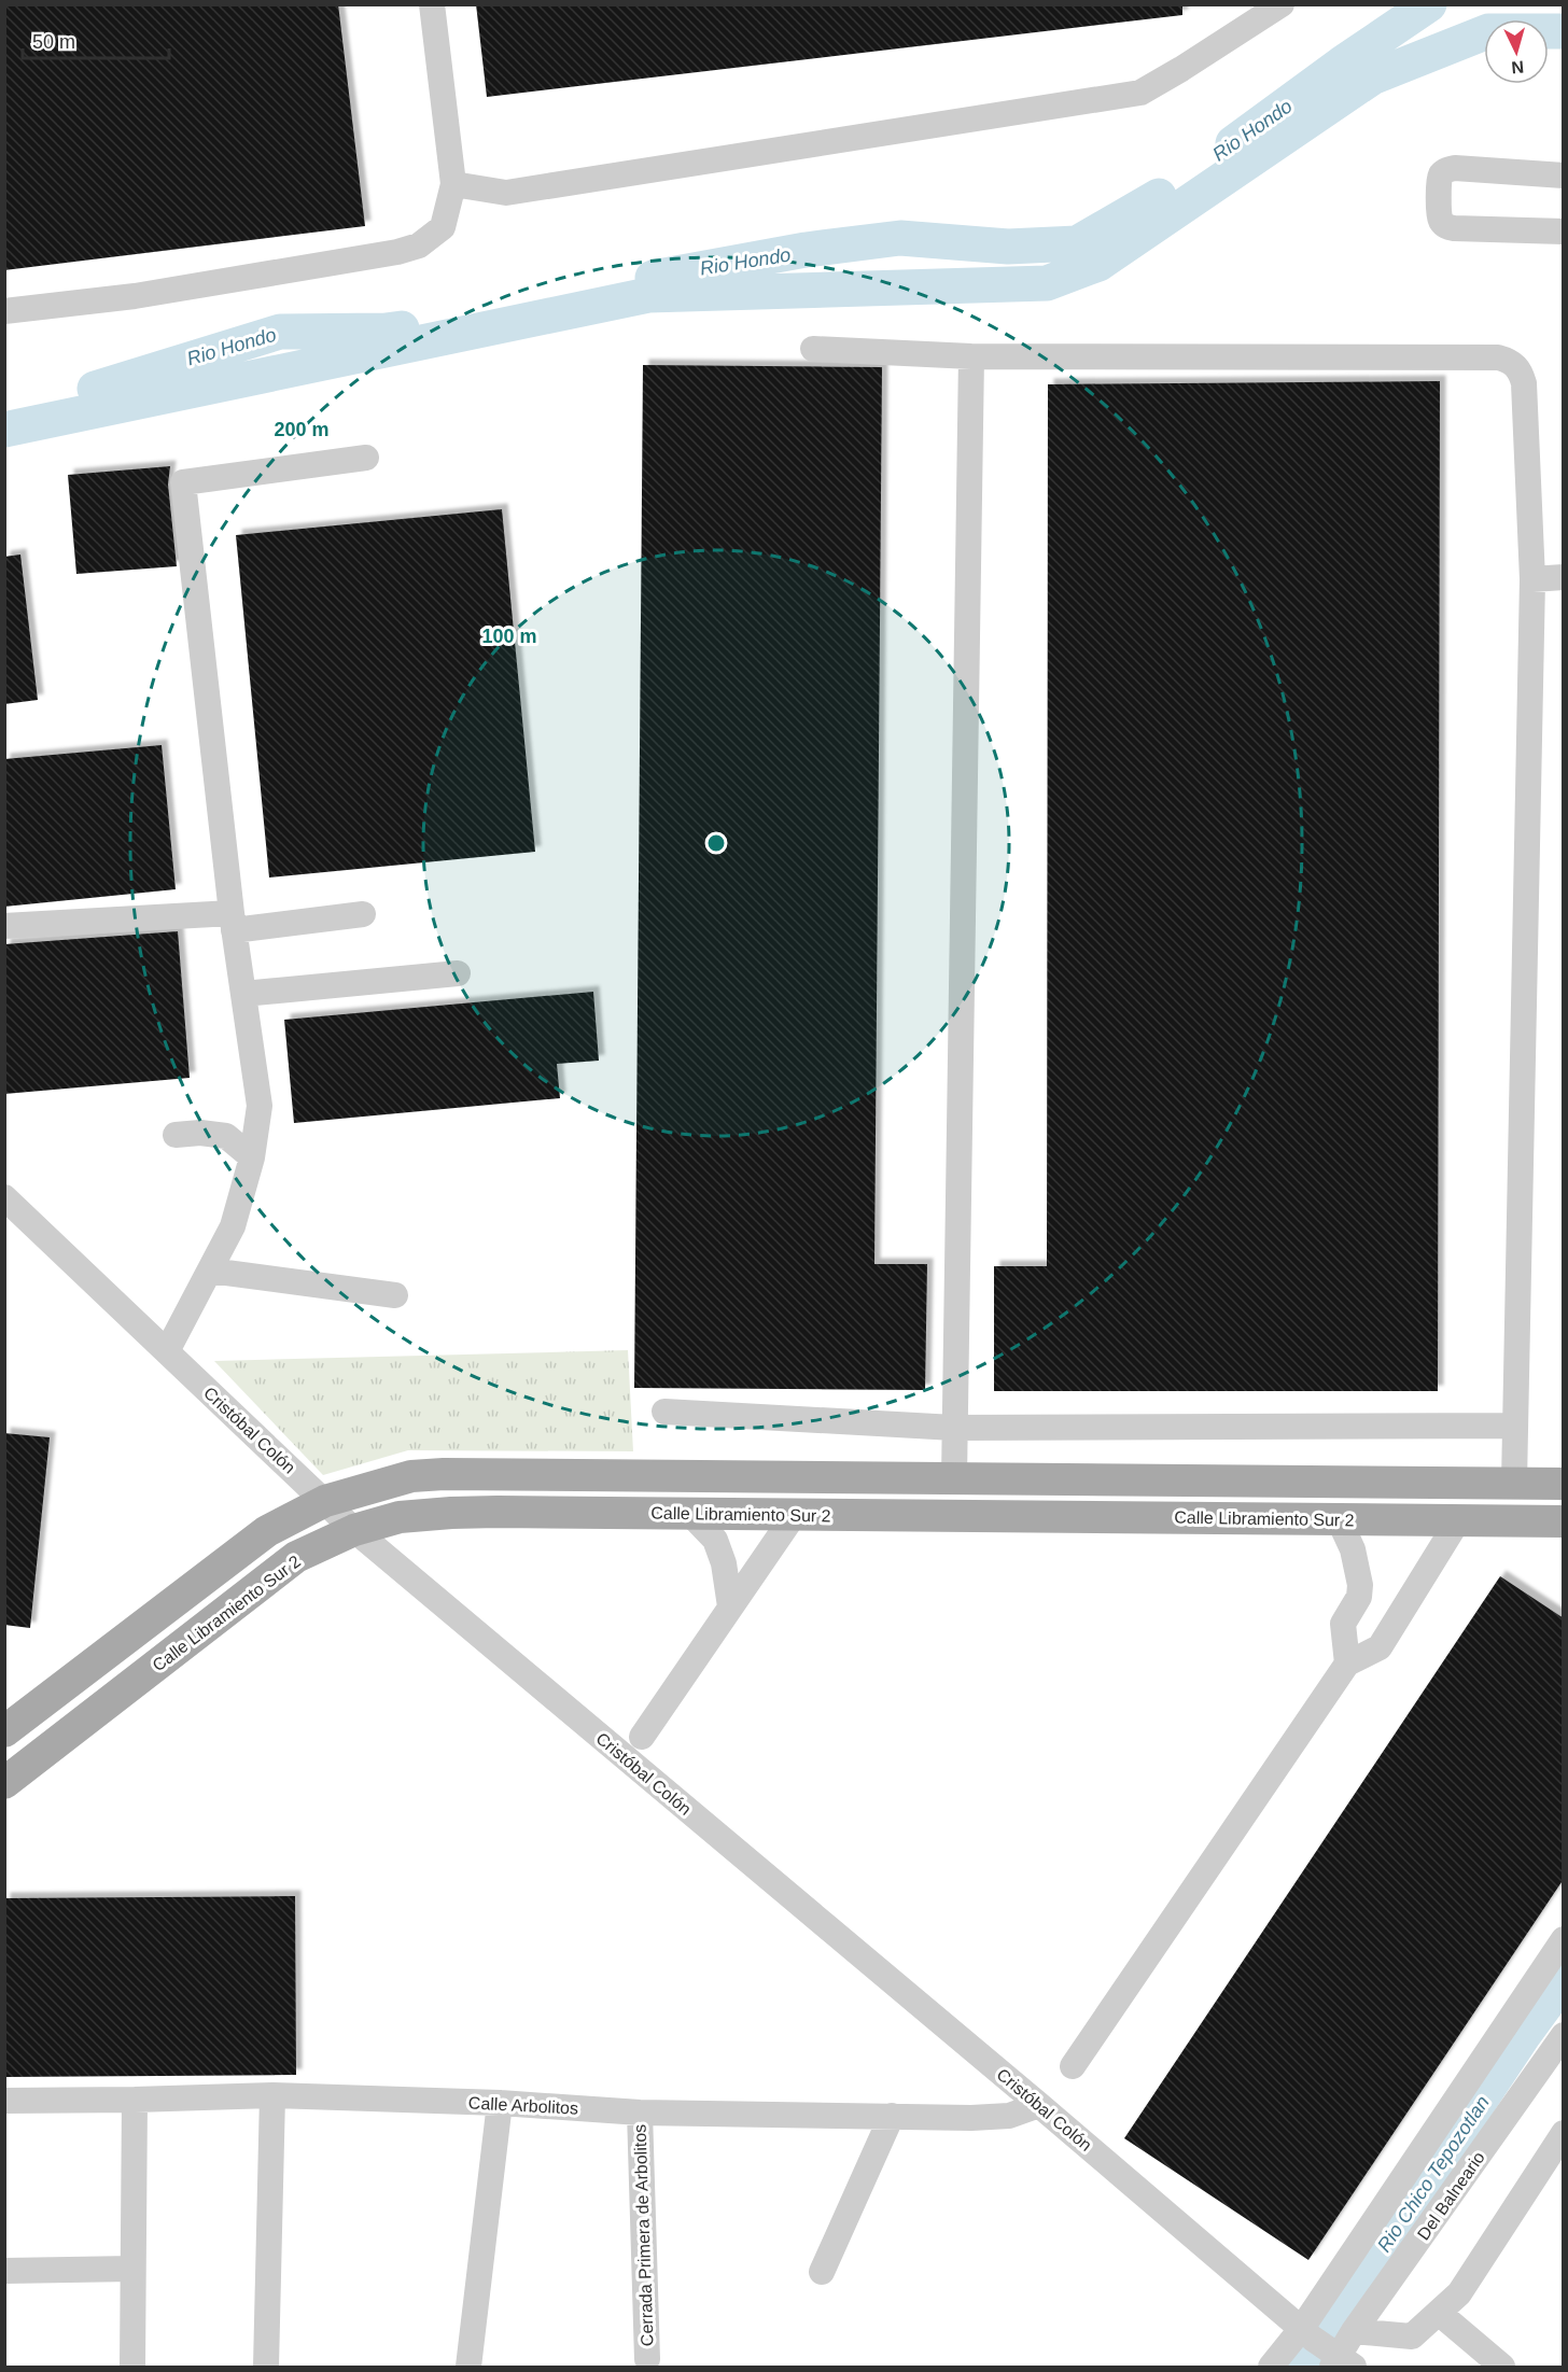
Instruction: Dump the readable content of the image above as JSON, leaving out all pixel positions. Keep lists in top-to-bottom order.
{
  "streets": {
    "main road": ["Calle Libramiento Sur 2"],
    "street": [
      "Cristóbal Colón",
      "Calle Arbolitos",
      "Del Balneario",
      "Cerrada Primera de Arbolitos"
    ]
  },
  "crossings": [
    ["Cristóbal Colón", "Calle Libramiento Sur 2"],
    ["Cristóbal Colón", "Calle Arbolitos"],
    ["Cristóbal Colón", "Del Balneario"],
    ["Calle Arbolitos", "Cerrada Primera de Arbolitos"]
  ],
  "water": ["Rio Hondo", "Rio Chico Tepozotlan"],
  "scale_bar": "50 m",
  "north": "bottom",
  "rings": ["200 m", "100 m"]
}
